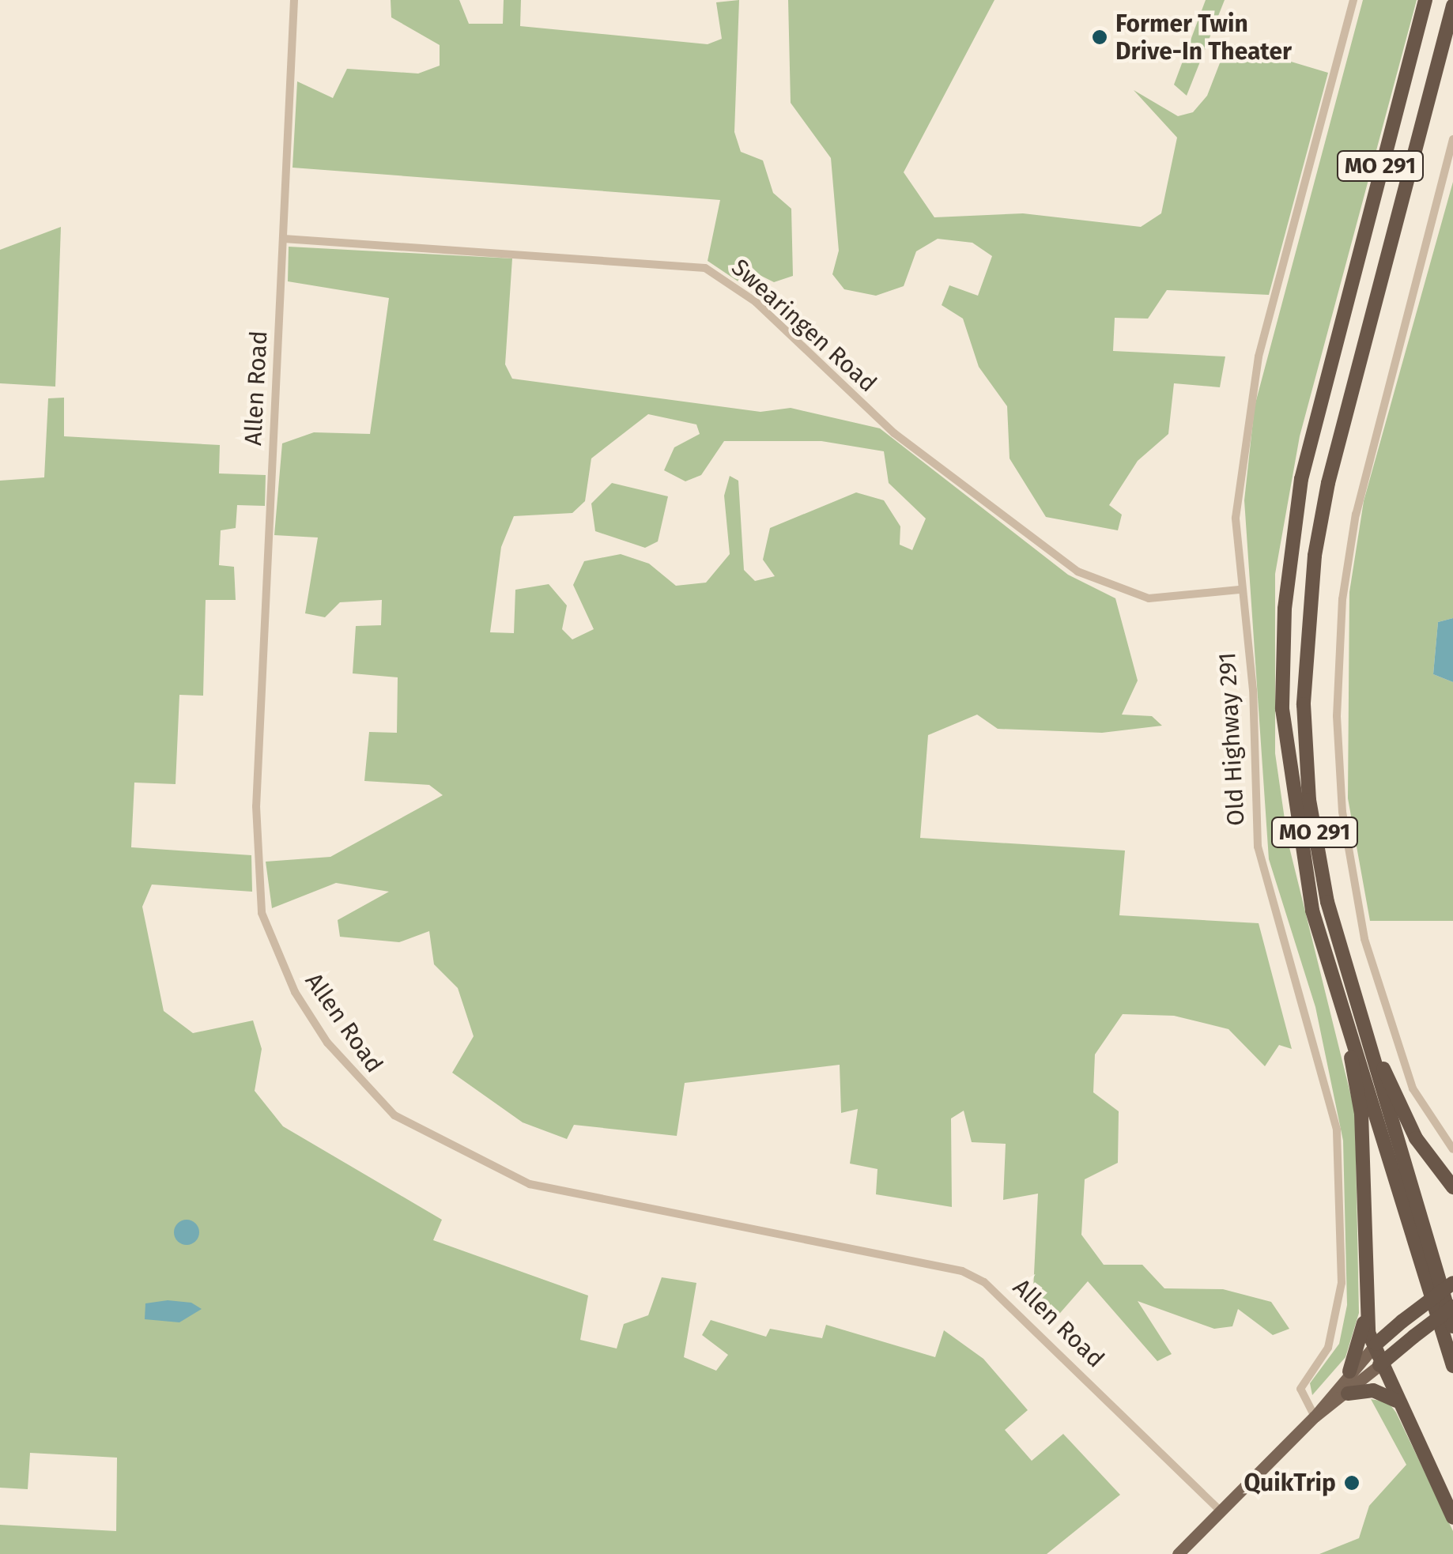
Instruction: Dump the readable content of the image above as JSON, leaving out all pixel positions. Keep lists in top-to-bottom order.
{
  "streets": {
    "highway": ["MO 291"],
    "street": ["Swearingen Road", "Allen Road", "Old Highway 291"]
  },
  "crossings": [
    ["Swearingen Road", "Allen Road"],
    ["Swearingen Road", "Old Highway 291"]
  ],
  "places": ["Former Twin Drive-In Theater", "QuikTrip"]
}
